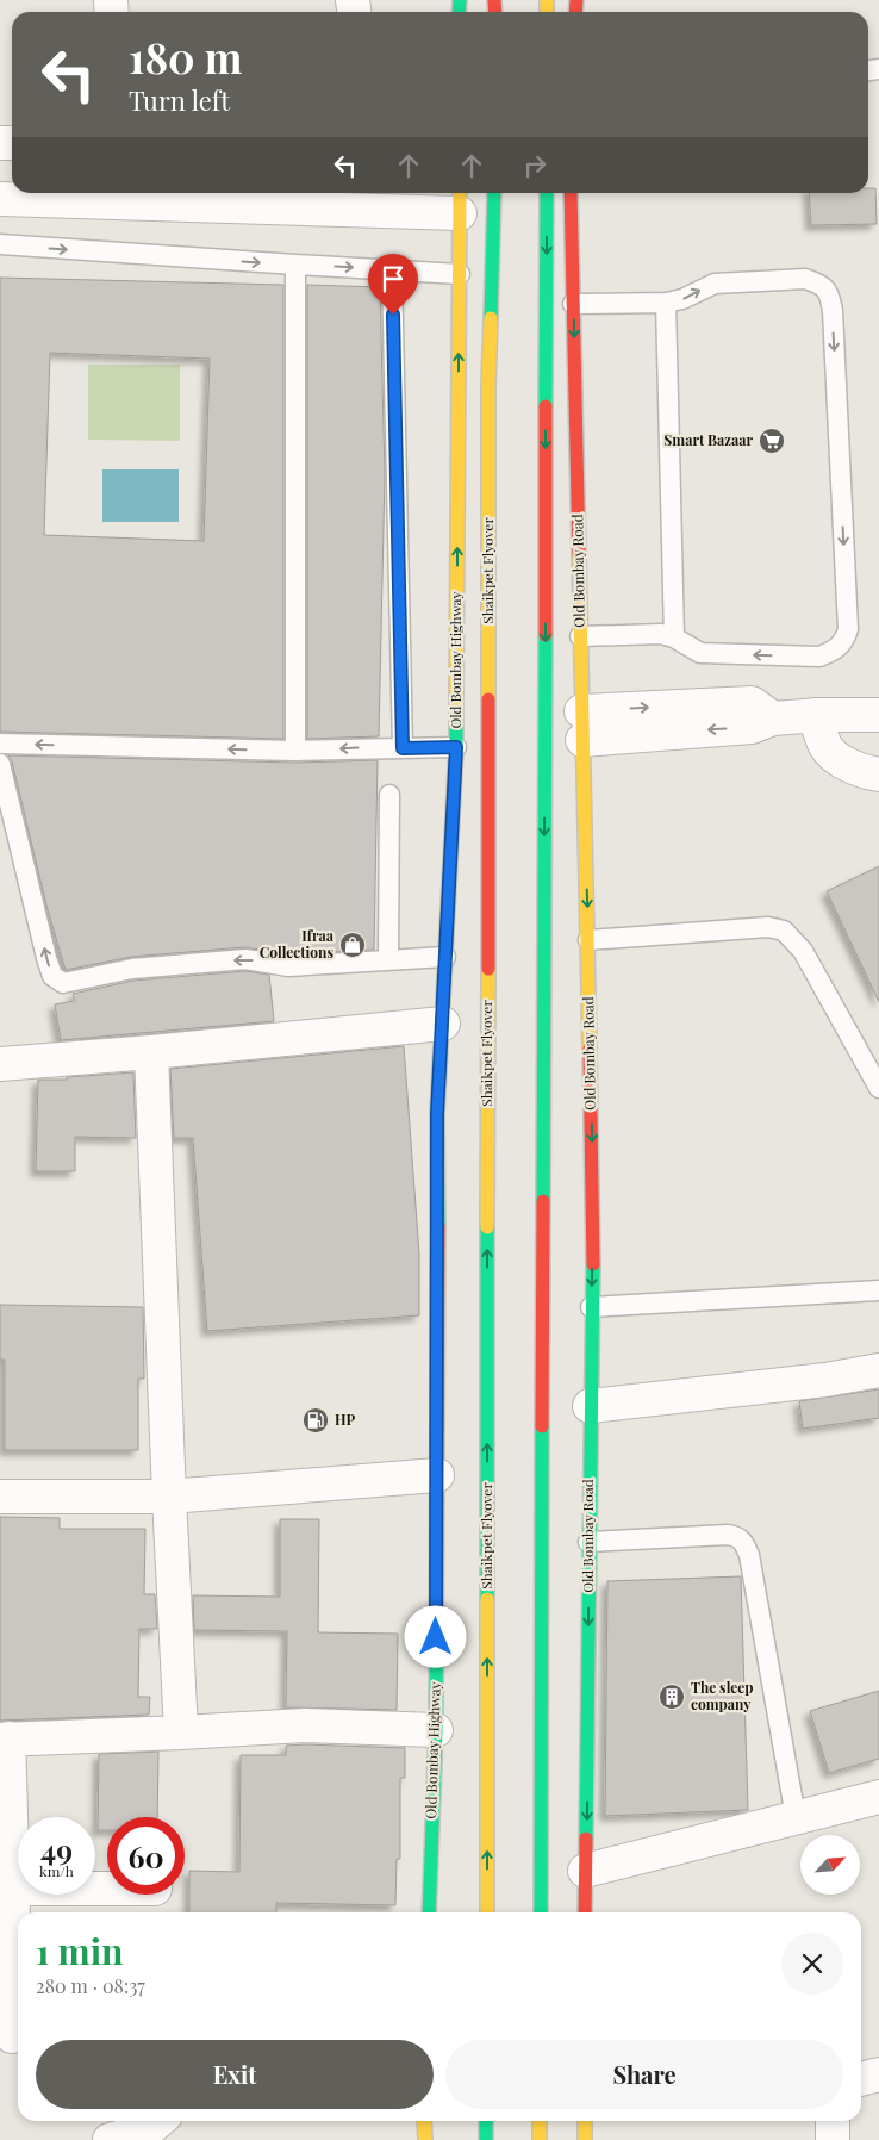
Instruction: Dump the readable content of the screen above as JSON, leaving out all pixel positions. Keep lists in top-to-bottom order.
{
  "streets": {
    "main road": ["Shaikpet Flyover", "Old Bombay Road", "Old Bombay Highway"]
  },
  "places": {
    "supermarket": ["Smart Bazaar"],
    "shop": ["Ifraa Collections"],
    "fuel station": ["HP"],
    "building": ["The sleep company"]
  },
  "north": "top right",
  "page": {
    "turn": ["180 m", "Turn left"],
    "speed": "49 km/h",
    "limit": "60",
    "heading": ["1 min", "280 m · 08:37"],
    "buttons": ["Exit", "Share"]
  }
}
